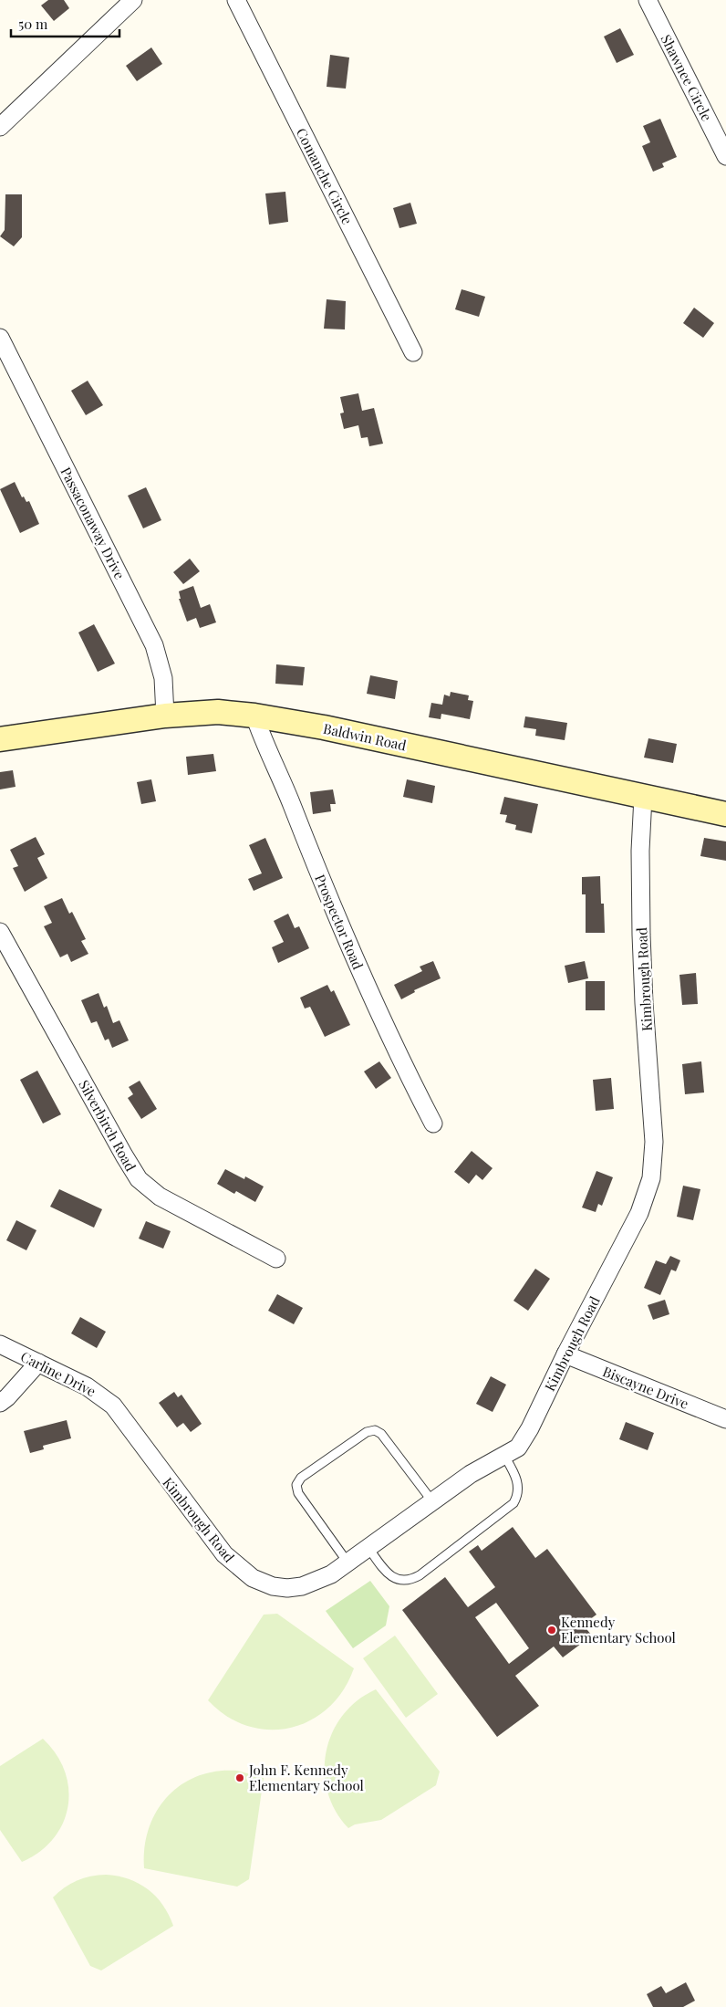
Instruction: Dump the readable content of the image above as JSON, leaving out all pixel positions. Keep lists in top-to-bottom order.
{
  "streets": {
    "street": [
      "Shawnee Circle",
      "Comanche Circle",
      "Passaconaway Drive",
      "Baldwin Road",
      "Prospector Road",
      "Kimbrough Road",
      "Silverbirch Road",
      "Carline Drive",
      "Biscayne Drive"
    ]
  },
  "crossings": [
    ["Passaconaway Drive", "Baldwin Road"],
    ["Baldwin Road", "Prospector Road"],
    ["Baldwin Road", "Kimbrough Road"],
    ["Kimbrough Road", "Carline Drive"],
    ["Kimbrough Road", "Biscayne Drive"]
  ],
  "places": ["Kennedy Elementary School", "John F. Kennedy Elementary School"],
  "scale_bar": "50 m"
}
